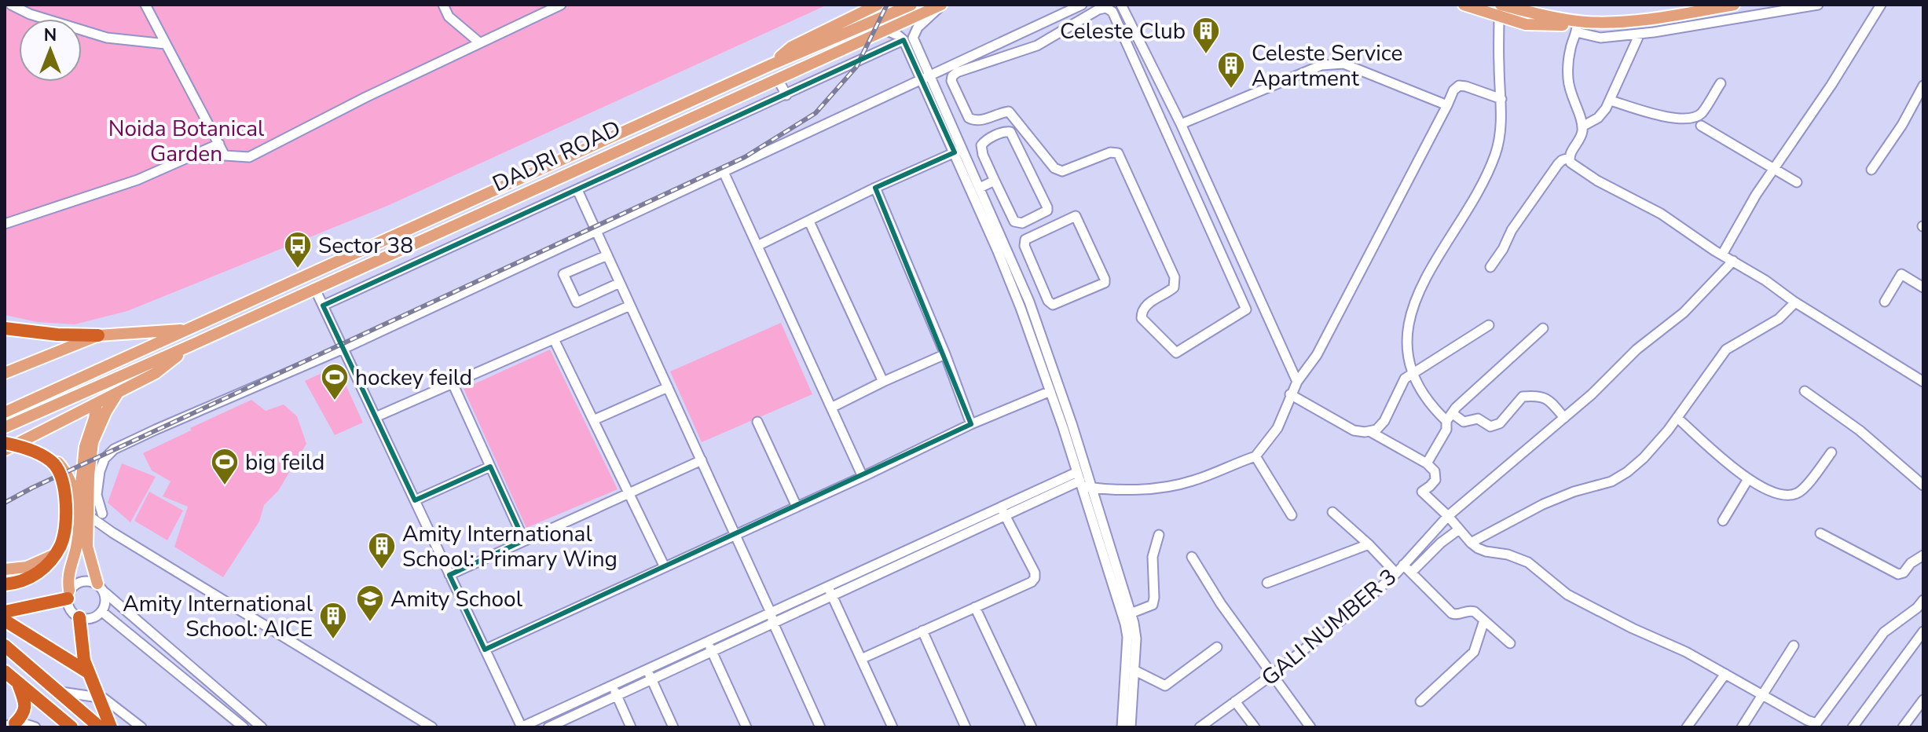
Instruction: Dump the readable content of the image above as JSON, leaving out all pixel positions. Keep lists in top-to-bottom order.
{
  "streets": {
    "main road": ["DADRI ROAD"],
    "street": ["GALI NUMBER 3"]
  },
  "parks": ["Noida Botanical Garden"],
  "places": {
    "building": [
      "Celeste Club",
      "Celeste Service Apartment",
      "Amity International School: Primary Wing",
      "Amity International School: AICE"
    ],
    "bus stop": ["Sector 38"],
    "sports": ["hockey feild", "big feild"],
    "school or university": ["Amity School"]
  },
  "north": "top"
}
